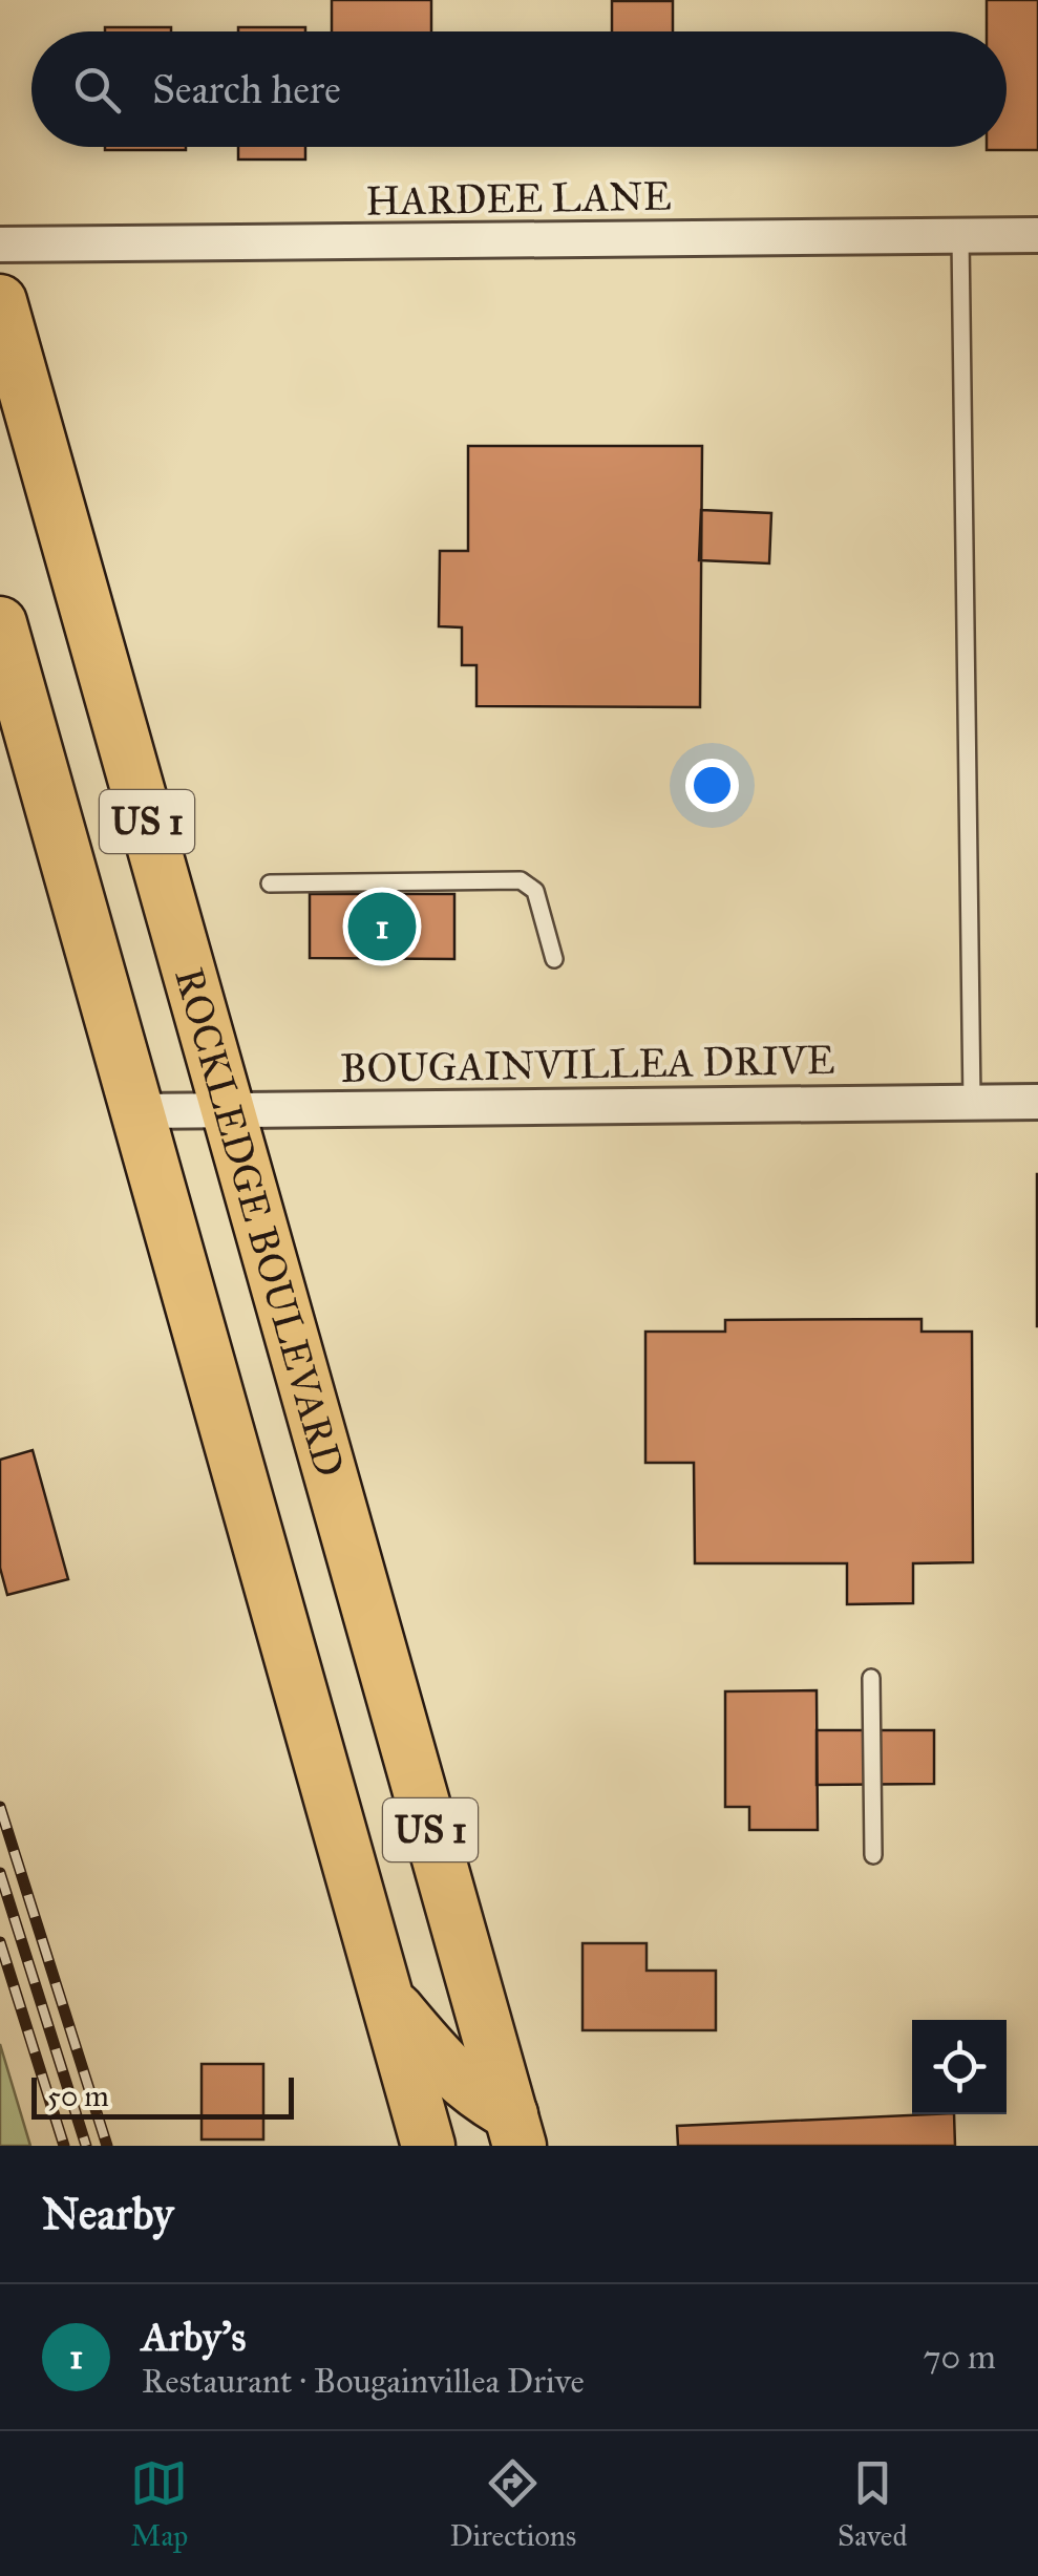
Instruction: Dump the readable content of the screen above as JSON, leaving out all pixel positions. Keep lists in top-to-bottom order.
{
  "streets": {
    "main road": ["US 1", "ROCKLEDGE BOULEVARD"],
    "street": ["HARDEE LANE", "BOUGAINVILLEA DRIVE"]
  },
  "crossings": [
    ["US 1", "BOUGAINVILLEA DRIVE"],
    ["BOUGAINVILLEA DRIVE", "ROCKLEDGE BOULEVARD"]
  ],
  "scale_bar": "50 m",
  "page": {
    "search": "Search here",
    "pins": "1",
    "scale": "50 m",
    "heading": "Nearby",
    "list": [
      {
        "mark": "1",
        "name": "Arby's",
        "note": "Restaurant · Bougainvillea Drive",
        "value": "70 m"
      }
    ],
    "nav": ["Map", "Directions", "Saved"]
  }
}
